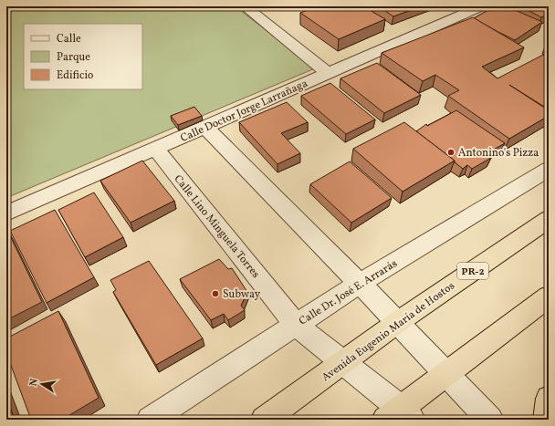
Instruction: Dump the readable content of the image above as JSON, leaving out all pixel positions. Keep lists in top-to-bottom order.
{
  "streets": {
    "highway": ["PR-2", "Avenida Eugenio María de Hostos"],
    "street": ["Calle Doctor Jorge Larrañaga", "Calle Lino Minguela Torres", "Calle Dr. José E. Arrarás"]
  },
  "crossings": [
    ["Calle Doctor Jorge Larrañaga", "Calle Lino Minguela Torres"],
    ["Calle Lino Minguela Torres", "Calle Dr. José E. Arrarás"],
    ["Calle Lino Minguela Torres", "Avenida Eugenio María de Hostos"]
  ],
  "places": ["Antonino's Pizza", "Subway"],
  "legend": ["Calle", "Parque", "Edificio"],
  "north": "left"
}
